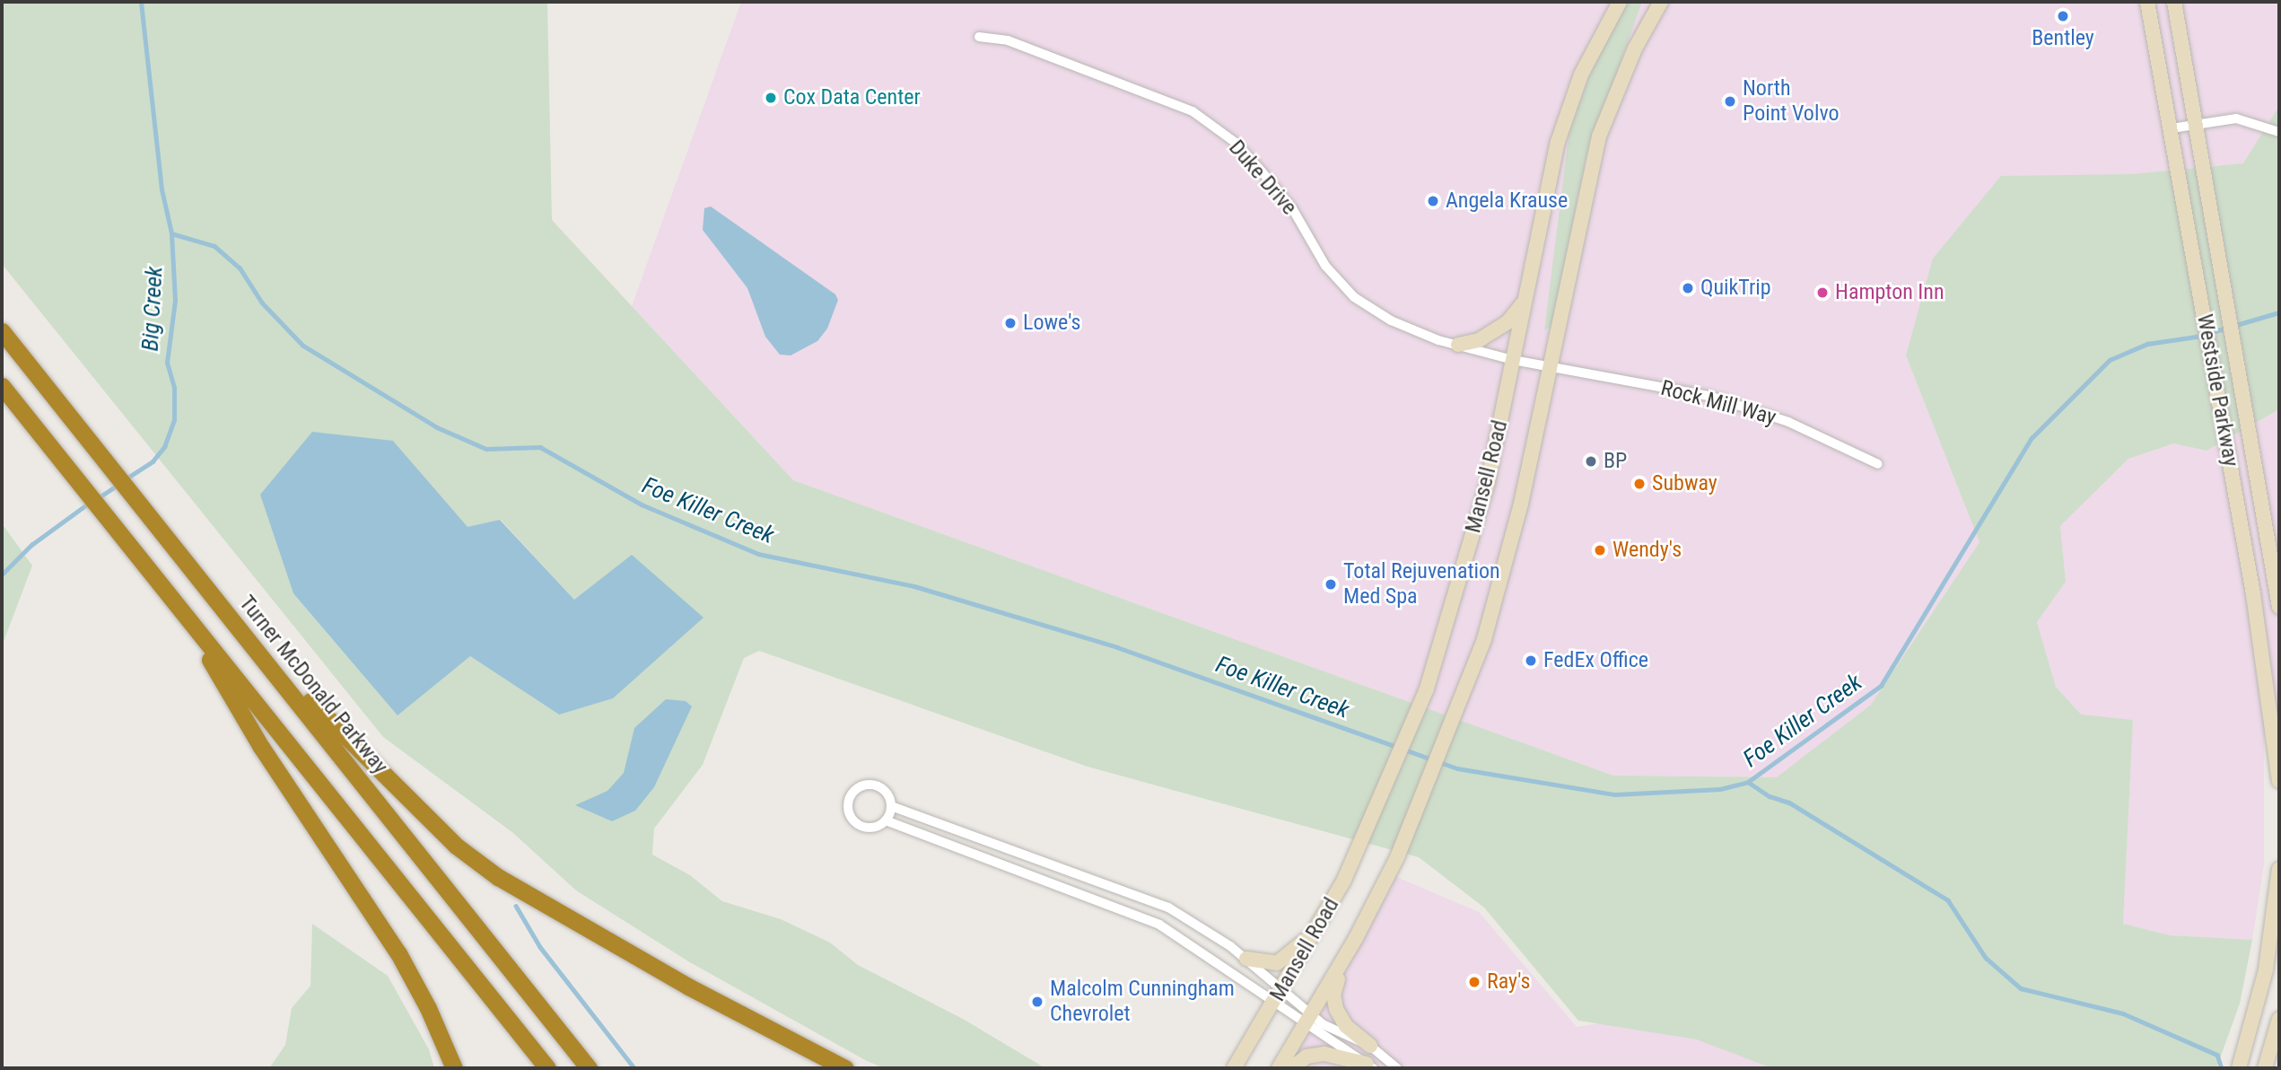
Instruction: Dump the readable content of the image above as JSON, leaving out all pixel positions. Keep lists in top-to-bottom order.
{
  "streets": {
    "highway": ["Turner McDonald Parkway"],
    "main road": ["Westside Parkway", "Mansell Road"],
    "street": ["Duke Drive", "Rock Mill Way"]
  },
  "crossings": [
    ["Duke Drive", "Rock Mill Way"],
    ["Duke Drive", "Mansell Road"],
    ["Rock Mill Way", "Mansell Road"]
  ],
  "water": ["Big Creek", "Foe Killer Creek"],
  "places": [
    "Bentley",
    "Cox Data Center",
    "North Point Volvo",
    "Angela Krause",
    "QuikTrip",
    "Hampton Inn",
    "Lowe's",
    "BP",
    "Subway",
    "Wendy's",
    "Total Rejuvenation Med Spa",
    "FedEx Office",
    "Ray's",
    "Malcolm Cunningham Chevrolet"
  ]
}
